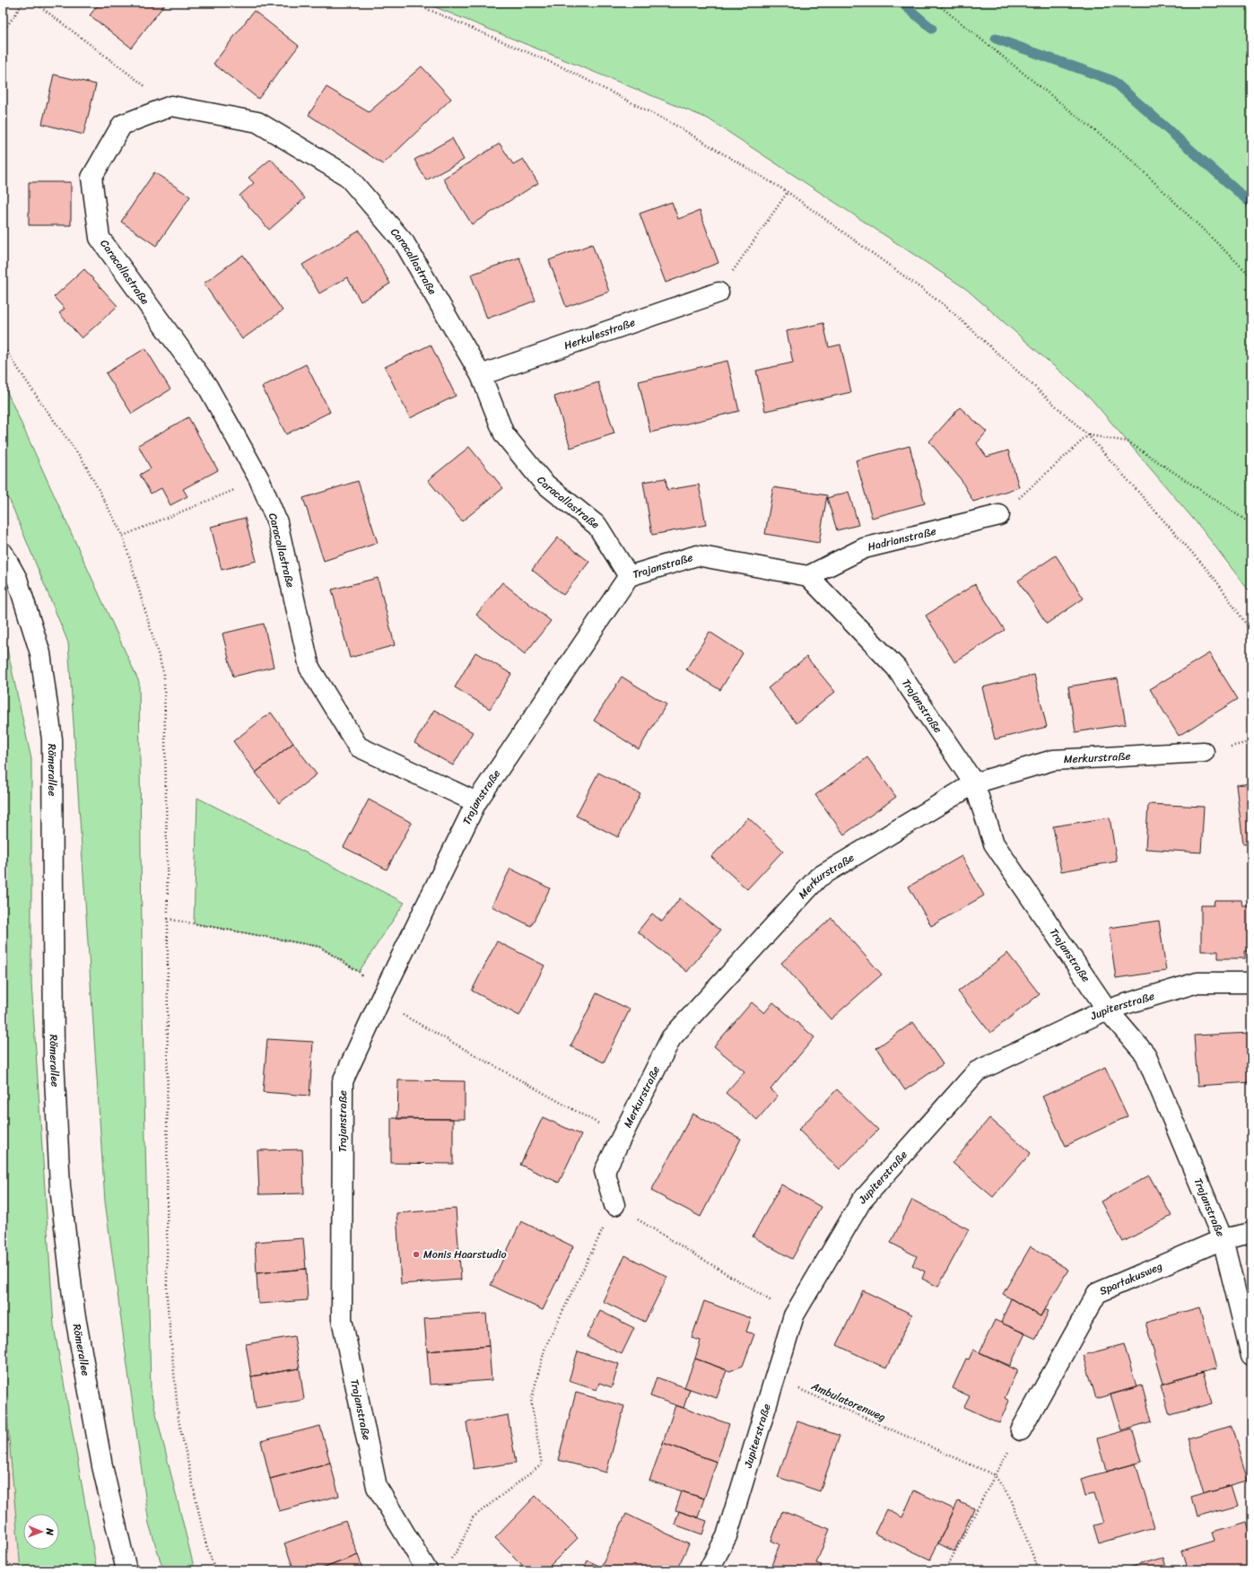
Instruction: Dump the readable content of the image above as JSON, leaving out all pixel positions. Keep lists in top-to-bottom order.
{
  "streets": {
    "street": [
      "Caracallastraße",
      "Herkulesstraße",
      "Hadrianstraße",
      "Trajanstraße",
      "Merkurstraße",
      "Römerallee",
      "Jupiterstraße",
      "Spartakusweg"
    ],
    "path": ["Ambulatorenweg"]
  },
  "crossings": [
    ["Caracallastraße", "Herkulesstraße"],
    ["Caracallastraße", "Trajanstraße"],
    ["Hadrianstraße", "Trajanstraße"],
    ["Trajanstraße", "Merkurstraße"],
    ["Trajanstraße", "Jupiterstraße"],
    ["Trajanstraße", "Spartakusweg"]
  ],
  "places": ["Monis Haarstudio"],
  "north": "right"
}
